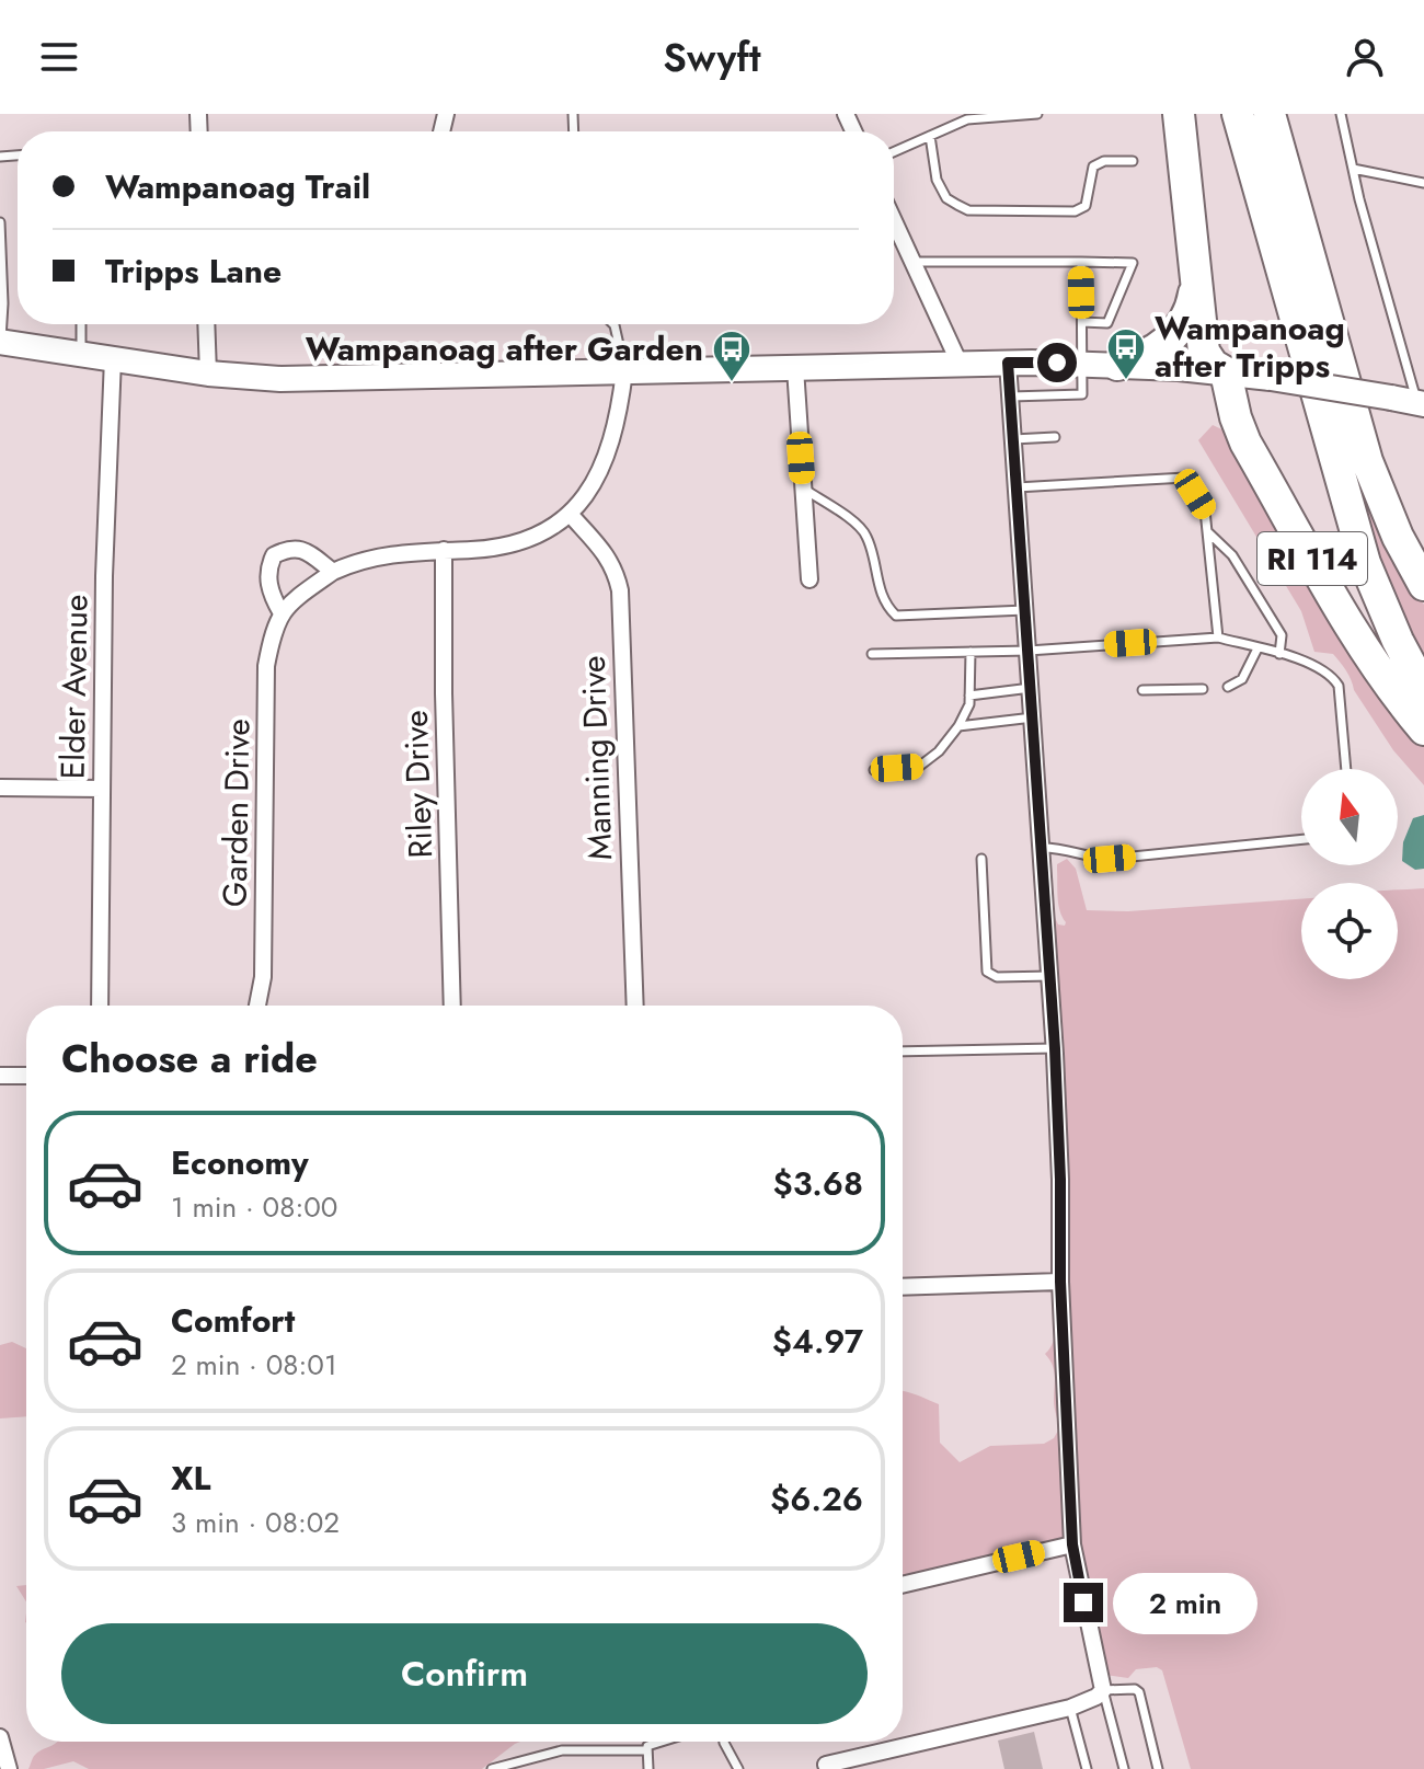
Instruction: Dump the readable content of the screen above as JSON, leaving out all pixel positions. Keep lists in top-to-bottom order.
{
  "streets": {
    "highway": ["RI 114"],
    "street": [
      "Elder Avenue",
      "Manning Drive",
      "Riley Drive",
      "Garden Drive"
    ]
  },
  "places": {
    "bus stop": ["Wampanoag after Tripps", "Wampanoag after Garden"]
  },
  "north": "top",
  "page": {
    "header": "Swyft",
    "banner": ["Wampanoag Trail", "Tripps Lane"],
    "heading": "Choose a ride",
    "list": [
      {
        "name": "Economy",
        "note": "1 min · 08:00",
        "value": "$3.68"
      },
      {
        "name": "Comfort",
        "note": "2 min · 08:01",
        "value": "$4.97"
      },
      {
        "name": "XL",
        "note": "3 min · 08:02",
        "value": "$6.26"
      }
    ],
    "bubble": "2 min",
    "buttons": "Confirm"
  }
}
